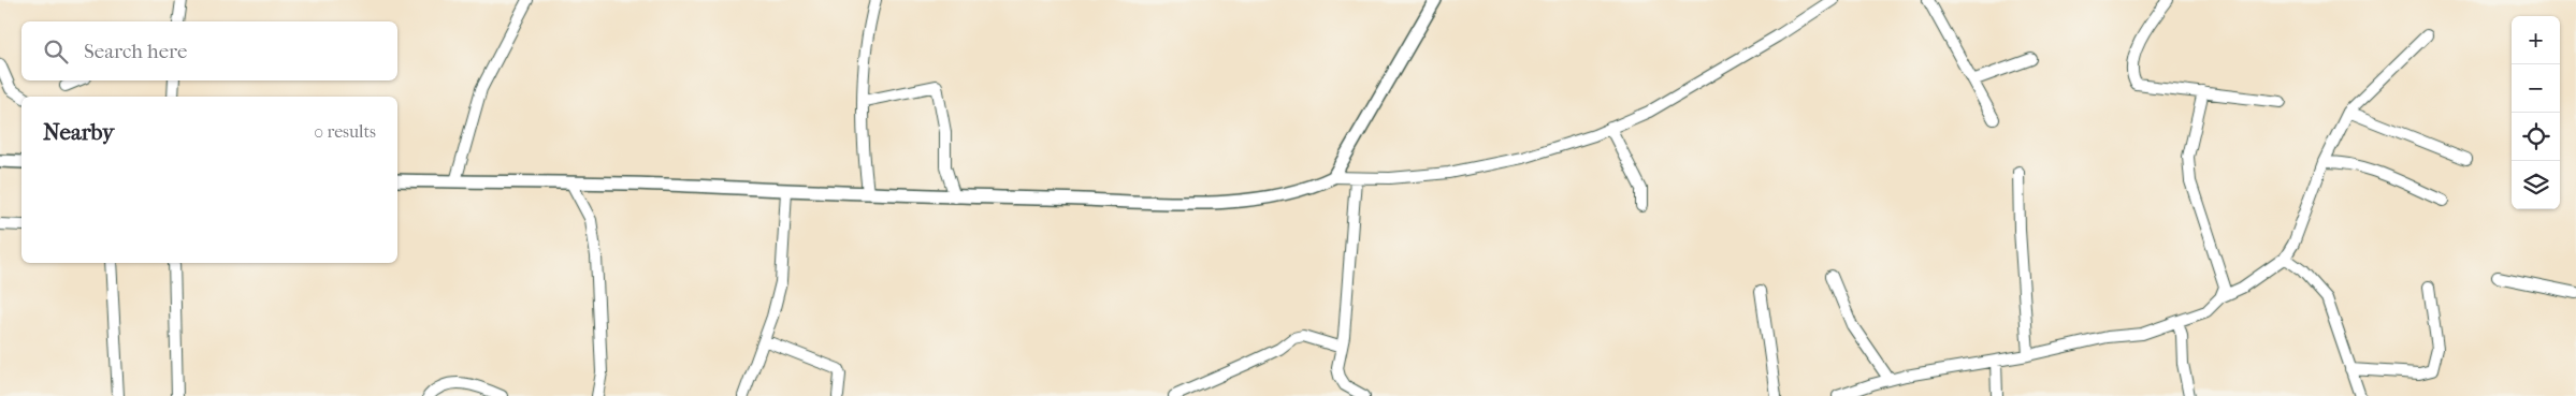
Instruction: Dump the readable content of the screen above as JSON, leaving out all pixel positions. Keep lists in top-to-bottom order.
{
  "page": {
    "map_buttons": ["+", "−"],
    "search": "Search here",
    "heading": ["Nearby", "0 results"]
  }
}
